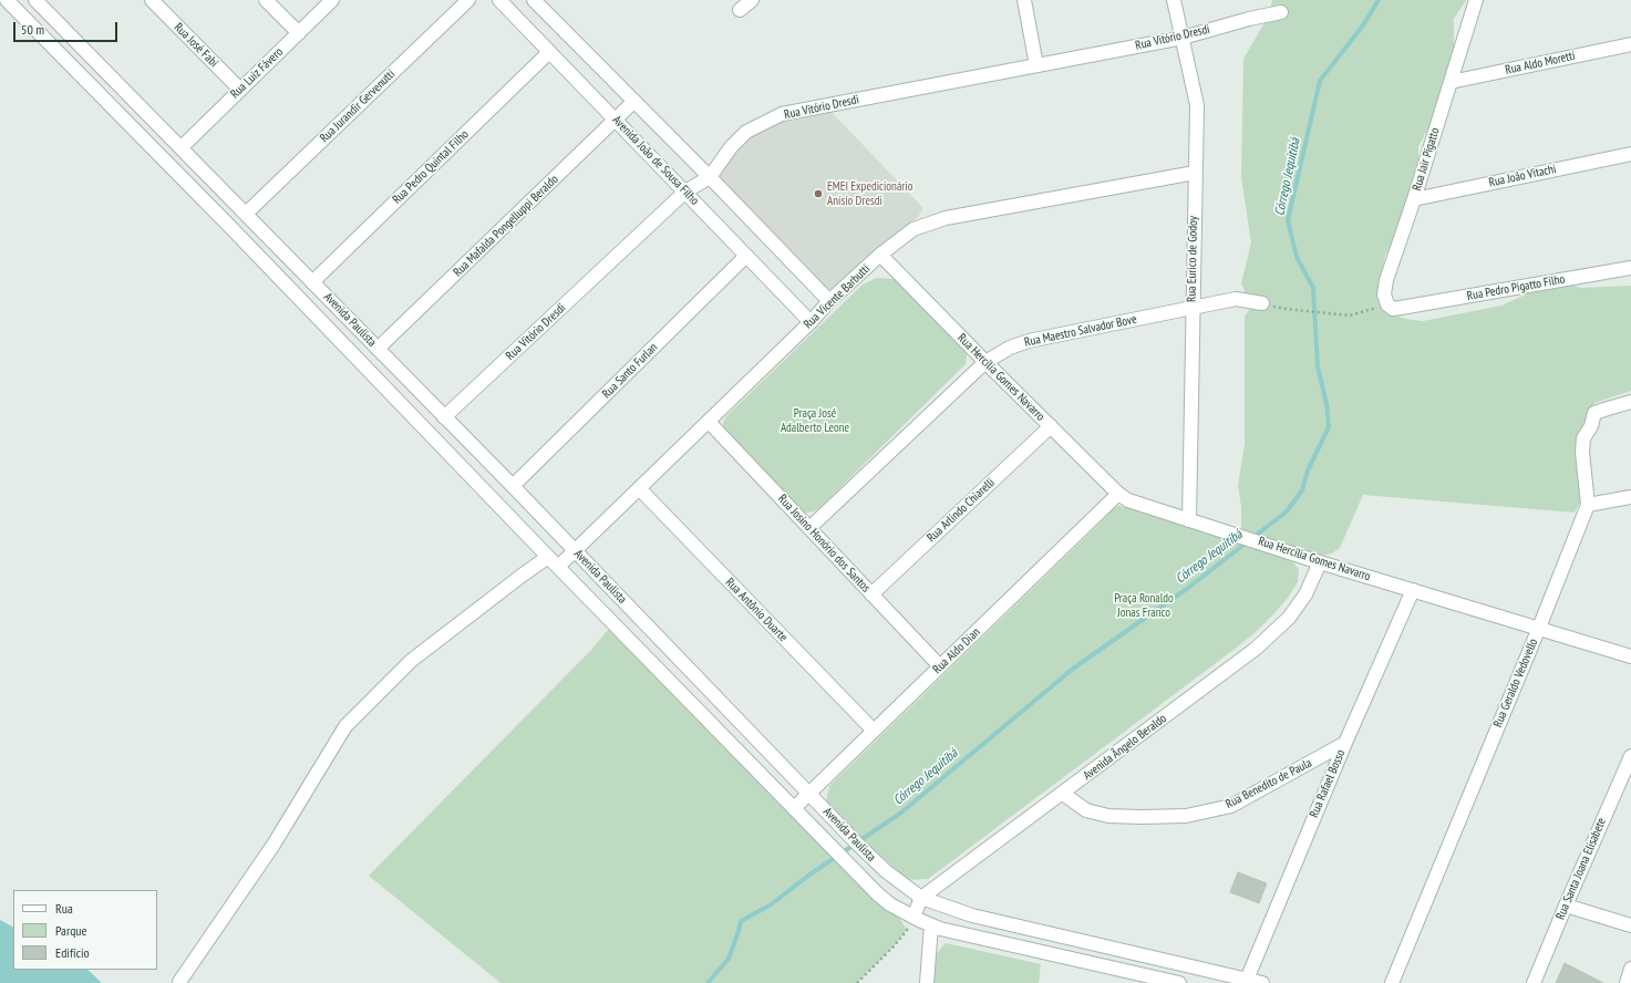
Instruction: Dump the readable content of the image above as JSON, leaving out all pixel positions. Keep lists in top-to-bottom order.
{
  "streets": {
    "street": [
      "Rua Vitório Dresdi",
      "Rua José Fabi",
      "Rua Aldo Moretti",
      "Rua Luiz Fávero",
      "Rua Jurandir Gervenutti",
      "Rua Jair Pigatto",
      "Avenida João de Sousa Filho",
      "Rua Pedro Quintal Filho",
      "Rua João Vitachi",
      "Rua Mafalda Pongelluppi Beraldo",
      "Rua Eurico de Godoy",
      "Rua Pedro Pigatto Filho",
      "Rua Vicente Barbutti",
      "Avenida Paulista",
      "Rua Maestro Salvador Bove",
      "Rua Santo Furlan",
      "Rua Hercília Gomes Navarro",
      "Rua Arlindo Chiarelli",
      "Rua Josino Honório dos Santos",
      "Rua Antônio Duarte",
      "Rua Aldo Dian",
      "Rua Geraldo Vedovello",
      "Avenida Ângelo Beraldo",
      "Rua Benedito de Paula",
      "Rua Rafael Bosso",
      "Rua Santa Joana Elisabete"
    ]
  },
  "crossings": [
    ["Rua Vitório Dresdi", "Avenida João de Sousa Filho"],
    ["Rua Vitório Dresdi", "Rua Eurico de Godoy"],
    ["Rua Vitório Dresdi", "Avenida Paulista"],
    ["Rua José Fabi", "Rua Luiz Fávero"],
    ["Rua Aldo Moretti", "Rua Jair Pigatto"],
    ["Rua Luiz Fávero", "Avenida Paulista"],
    ["Rua Jurandir Gervenutti", "Avenida Paulista"],
    ["Rua Jair Pigatto", "Rua João Vitachi"],
    ["Rua Jair Pigatto", "Rua Pedro Pigatto Filho"],
    ["Avenida João de Sousa Filho", "Rua Pedro Quintal Filho"],
    ["Avenida João de Sousa Filho", "Rua Mafalda Pongelluppi Beraldo"],
    ["Avenida João de Sousa Filho", "Rua Vicente Barbutti"],
    ["Avenida João de Sousa Filho", "Rua Santo Furlan"],
    ["Rua Pedro Quintal Filho", "Avenida Paulista"],
    ["Rua Mafalda Pongelluppi Beraldo", "Avenida Paulista"],
    ["Rua Eurico de Godoy", "Rua Vicente Barbutti"],
    ["Rua Eurico de Godoy", "Rua Maestro Salvador Bove"],
    ["Rua Eurico de Godoy", "Rua Hercília Gomes Navarro"],
    ["Rua Vicente Barbutti", "Avenida Paulista"],
    ["Rua Vicente Barbutti", "Rua Hercília Gomes Navarro"],
    ["Rua Vicente Barbutti", "Rua Josino Honório dos Santos"],
    ["Rua Vicente Barbutti", "Rua Antônio Duarte"],
    ["Avenida Paulista", "Rua Santo Furlan"],
    ["Avenida Paulista", "Rua Aldo Dian"],
    ["Avenida Paulista", "Avenida Ângelo Beraldo"],
    ["Avenida Paulista", "Rua Rafael Bosso"],
    ["Rua Maestro Salvador Bove", "Rua Hercília Gomes Navarro"],
    ["Rua Maestro Salvador Bove", "Rua Josino Honório dos Santos"],
    ["Rua Hercília Gomes Navarro", "Rua Arlindo Chiarelli"],
    ["Rua Hercília Gomes Navarro", "Rua Aldo Dian"],
    ["Rua Hercília Gomes Navarro", "Rua Geraldo Vedovello"],
    ["Rua Hercília Gomes Navarro", "Avenida Ângelo Beraldo"],
    ["Rua Hercília Gomes Navarro", "Rua Rafael Bosso"],
    ["Rua Arlindo Chiarelli", "Rua Josino Honório dos Santos"],
    ["Rua Josino Honório dos Santos", "Rua Aldo Dian"],
    ["Rua Antônio Duarte", "Rua Aldo Dian"],
    ["Avenida Ângelo Beraldo", "Rua Benedito de Paula"],
    ["Rua Benedito de Paula", "Rua Rafael Bosso"]
  ],
  "water": ["Córrego Jequitibá"],
  "parks": ["Praça José Adalberto Leone", "Praça Ronaldo Jonas Franco"],
  "places": ["EMEI Expedicionário Anísio Dresdi"],
  "legend": ["Rua", "Parque", "Edifício"],
  "scale_bar": "50 m"
}
